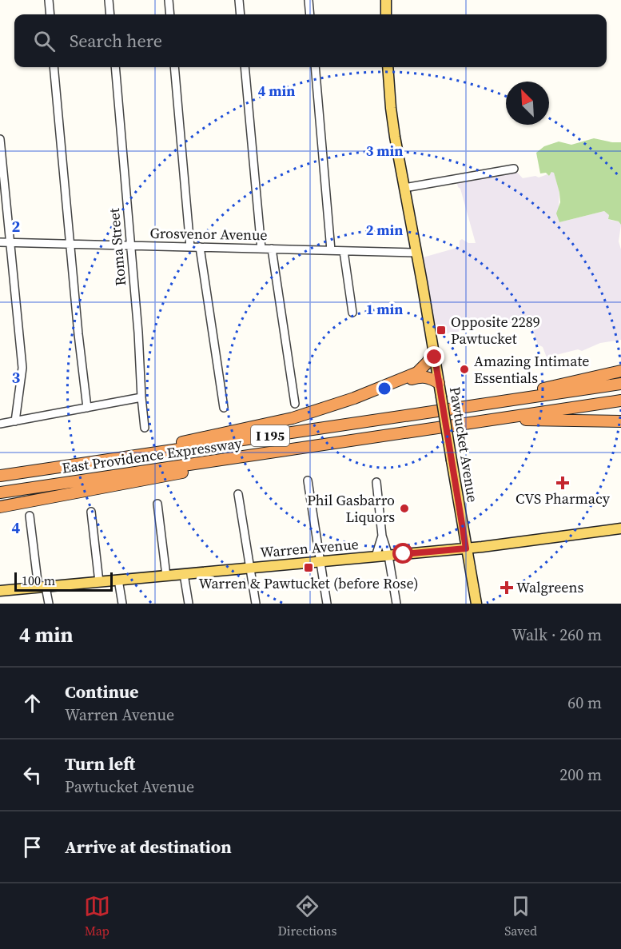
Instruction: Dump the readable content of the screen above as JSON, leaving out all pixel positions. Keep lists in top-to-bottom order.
{
  "streets": {
    "highway": ["I 195", "East Providence Expressway"],
    "main road": ["Pawtucket Avenue", "Warren Avenue"],
    "street": ["Grosvenor Avenue", "Roma Street"]
  },
  "crossings": [
    ["Grosvenor Avenue", "Roma Street"],
    ["Grosvenor Avenue", "Pawtucket Avenue"],
    ["Pawtucket Avenue", "Warren Avenue"]
  ],
  "places": {
    "transit": ["Opposite 2289 Pawtucket", "Warren & Pawtucket (before Rose)"],
    "other": ["Amazing Intimate Essentials", "Phil Gasbarro Liquors"],
    "health": ["CVS Pharmacy", "Walgreens"]
  },
  "scale_bar": "100 m",
  "north": "top left",
  "page": {
    "search": "Search here",
    "scale": "100 m",
    "heading": ["4 min", "Walk · 260 m"],
    "list": [
      ["Continue", "Warren Avenue", "60 m"],
      ["Turn left", "Pawtucket Avenue", "200 m"],
      "Arrive at destination"
    ],
    "nav": ["Map", "Directions", "Saved"]
  },
  "grid": {
    "rows": ["2", "3", "4"]
  },
  "rings": [
    "4 min",
    "3 min",
    "2 min",
    "1 min"
  ]
}
